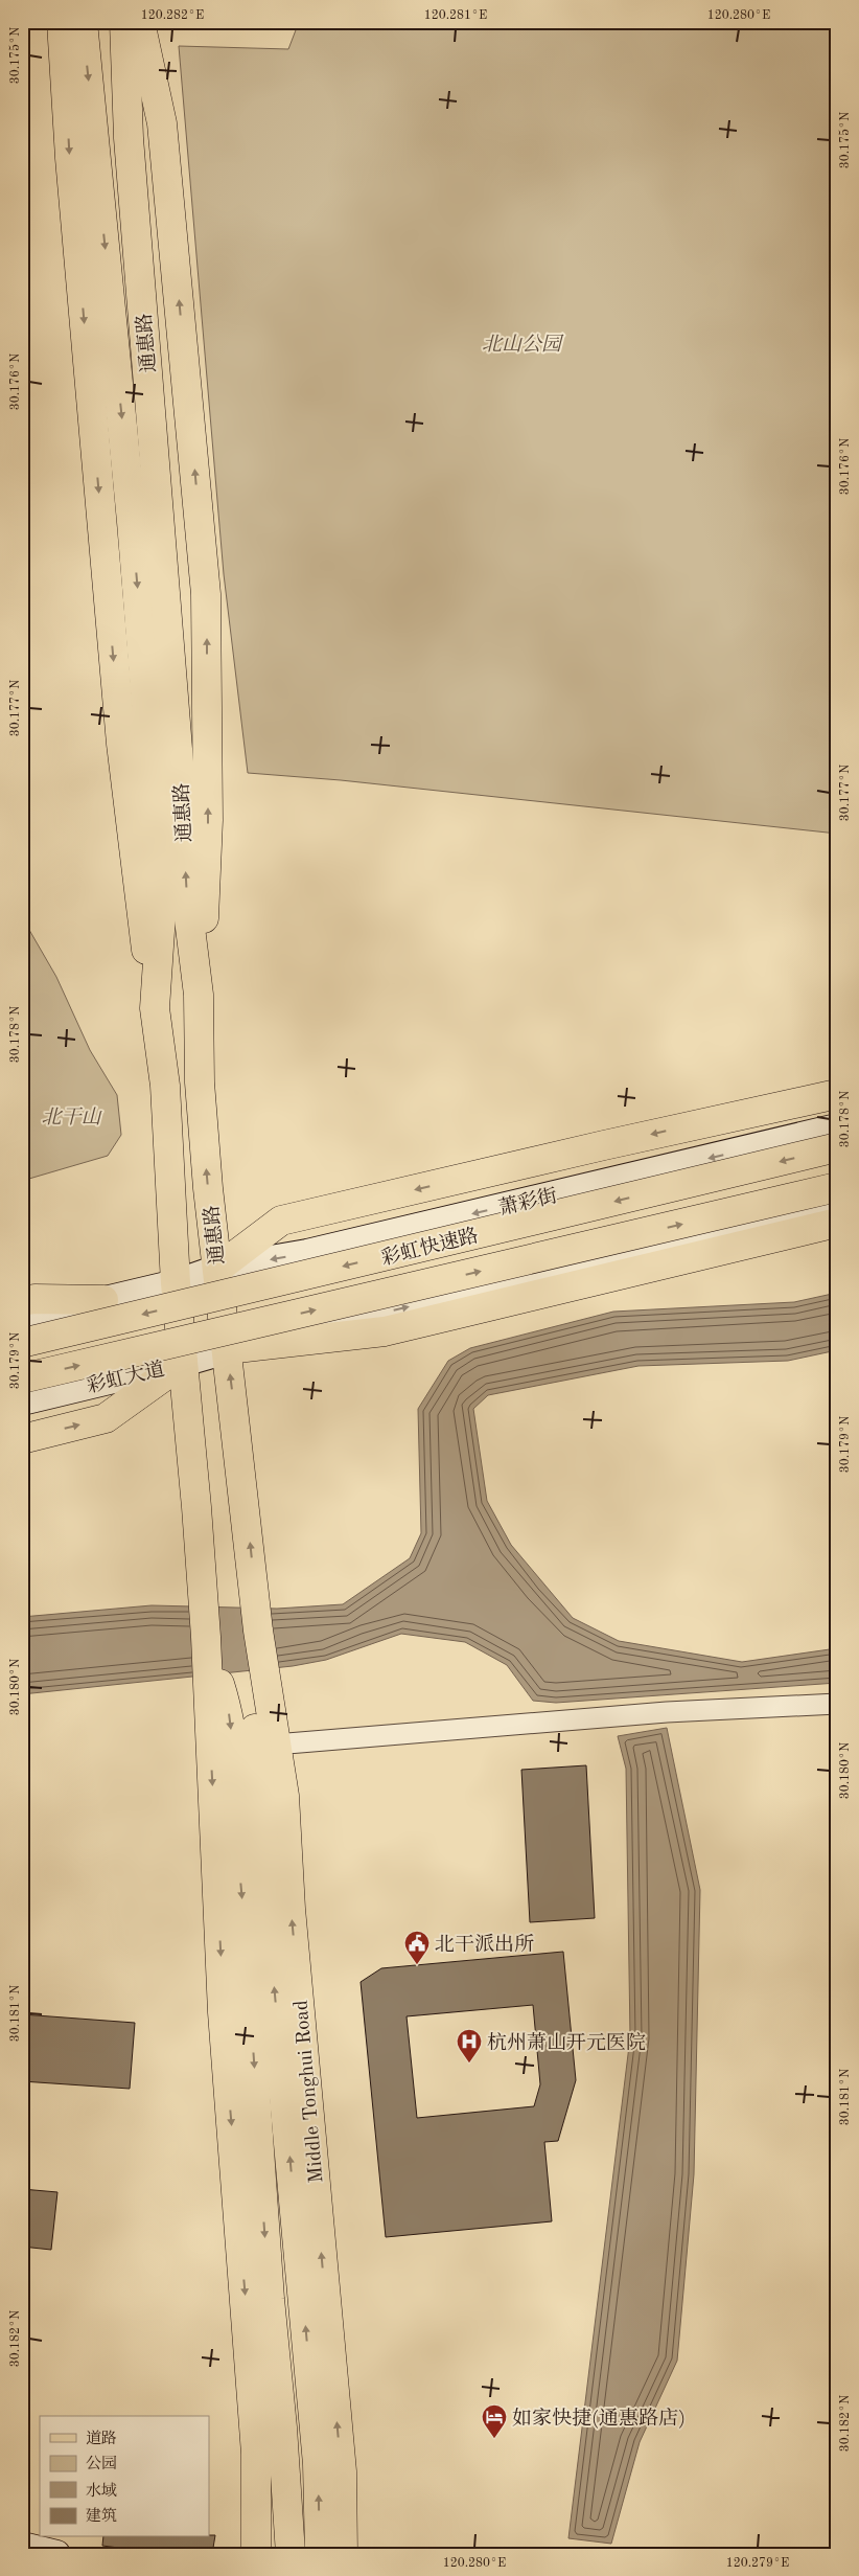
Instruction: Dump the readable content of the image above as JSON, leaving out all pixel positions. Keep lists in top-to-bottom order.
{
  "streets": {
    "main road": [
      "通惠路",
      "萧彩街",
      "彩虹快速路",
      "彩虹大道",
      "Middle Tonghui Road"
    ]
  },
  "crossings": [
    ["通惠路", "萧彩街"],
    ["通惠路", "彩虹大道"],
    ["通惠路", "Middle Tonghui Road"]
  ],
  "parks": ["北山公园", "北干山"],
  "places": {
    "public building": ["北干派出所"],
    "hospital": ["杭州萧山开元医院"],
    "hotel": ["如家快捷(通惠路店)"]
  },
  "legend": [
    "道路",
    "公园",
    "水域",
    "建筑"
  ],
  "coordinates": [
    "120.282°E",
    "120.281°E",
    "120.280°E",
    "30.175°N",
    "30.176°N",
    "30.177°N",
    "30.178°N",
    "30.179°N",
    "30.180°N",
    "30.181°N",
    "30.182°N",
    "120.279°E"
  ]
}
